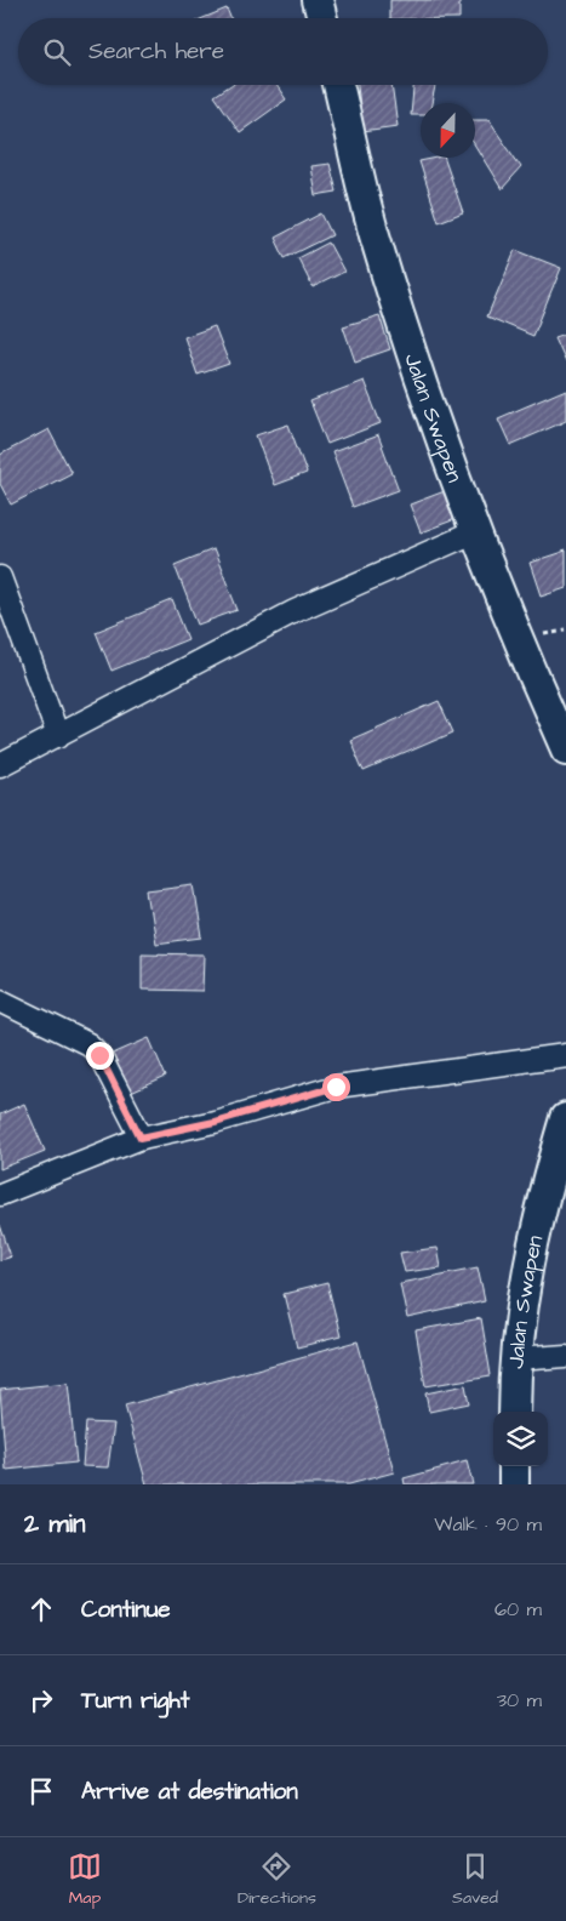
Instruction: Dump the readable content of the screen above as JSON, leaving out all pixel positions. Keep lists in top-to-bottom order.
{
  "streets": {
    "main road": ["Jalan Swapen"]
  },
  "north": "bottom",
  "page": {
    "search": "Search here",
    "heading": ["2 min", "Walk · 90 m"],
    "list": [
      ["Continue", "60 m"],
      ["Turn right", "30 m"],
      "Arrive at destination"
    ],
    "nav": ["Map", "Directions", "Saved"]
  }
}
